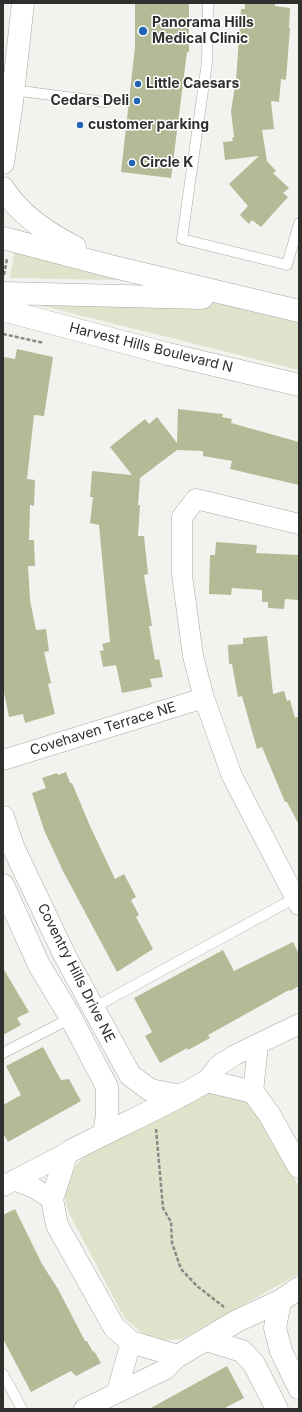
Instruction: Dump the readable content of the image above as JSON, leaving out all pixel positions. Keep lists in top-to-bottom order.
{
  "streets": {
    "street": ["Harvest Hills Boulevard N", "Covehaven Terrace NE", "Coventry Hills Drive NE"]
  },
  "places": [
    "Panorama Hills Medical Clinic",
    "Little Caesars",
    "Cedars Deli",
    "customer parking",
    "Circle K"
  ]
}
